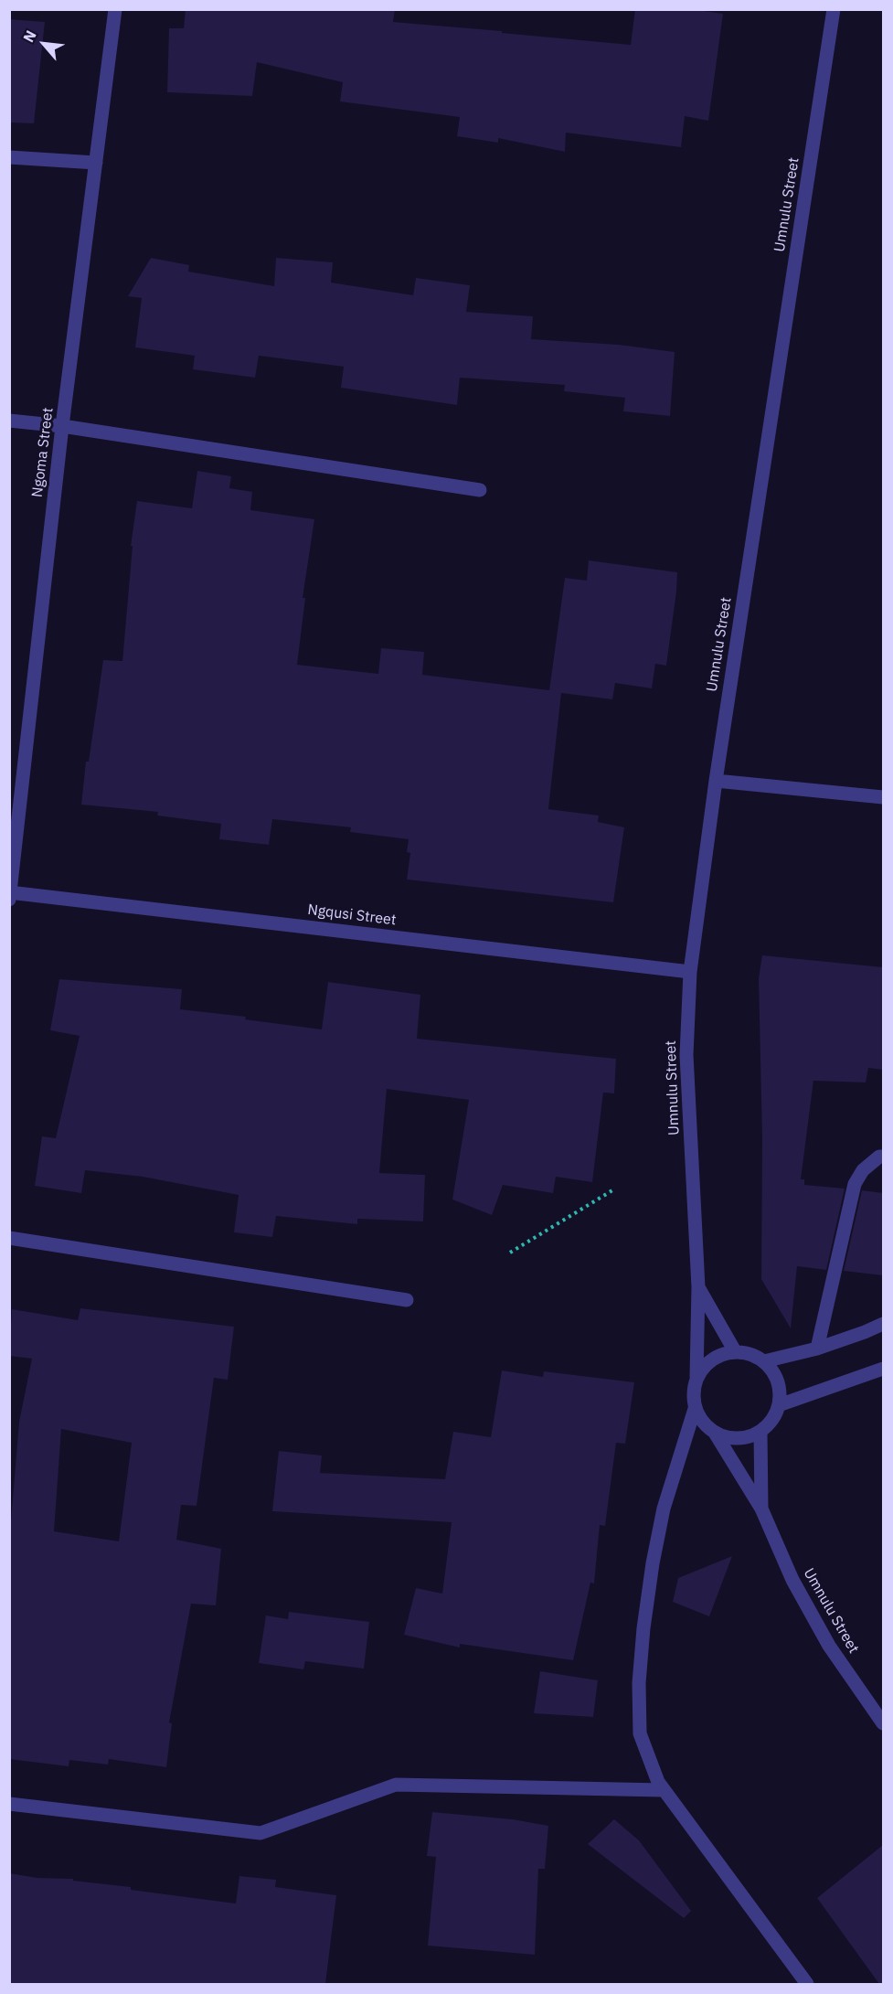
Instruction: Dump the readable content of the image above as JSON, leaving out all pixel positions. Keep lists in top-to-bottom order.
{
  "streets": {
    "street": ["Umnulu Street", "Ngoma Street", "Ngqusi Street"]
  },
  "crossings": [
    ["Umnulu Street", "Ngqusi Street"],
    ["Ngoma Street", "Ngqusi Street"]
  ],
  "north": "top left"
}
